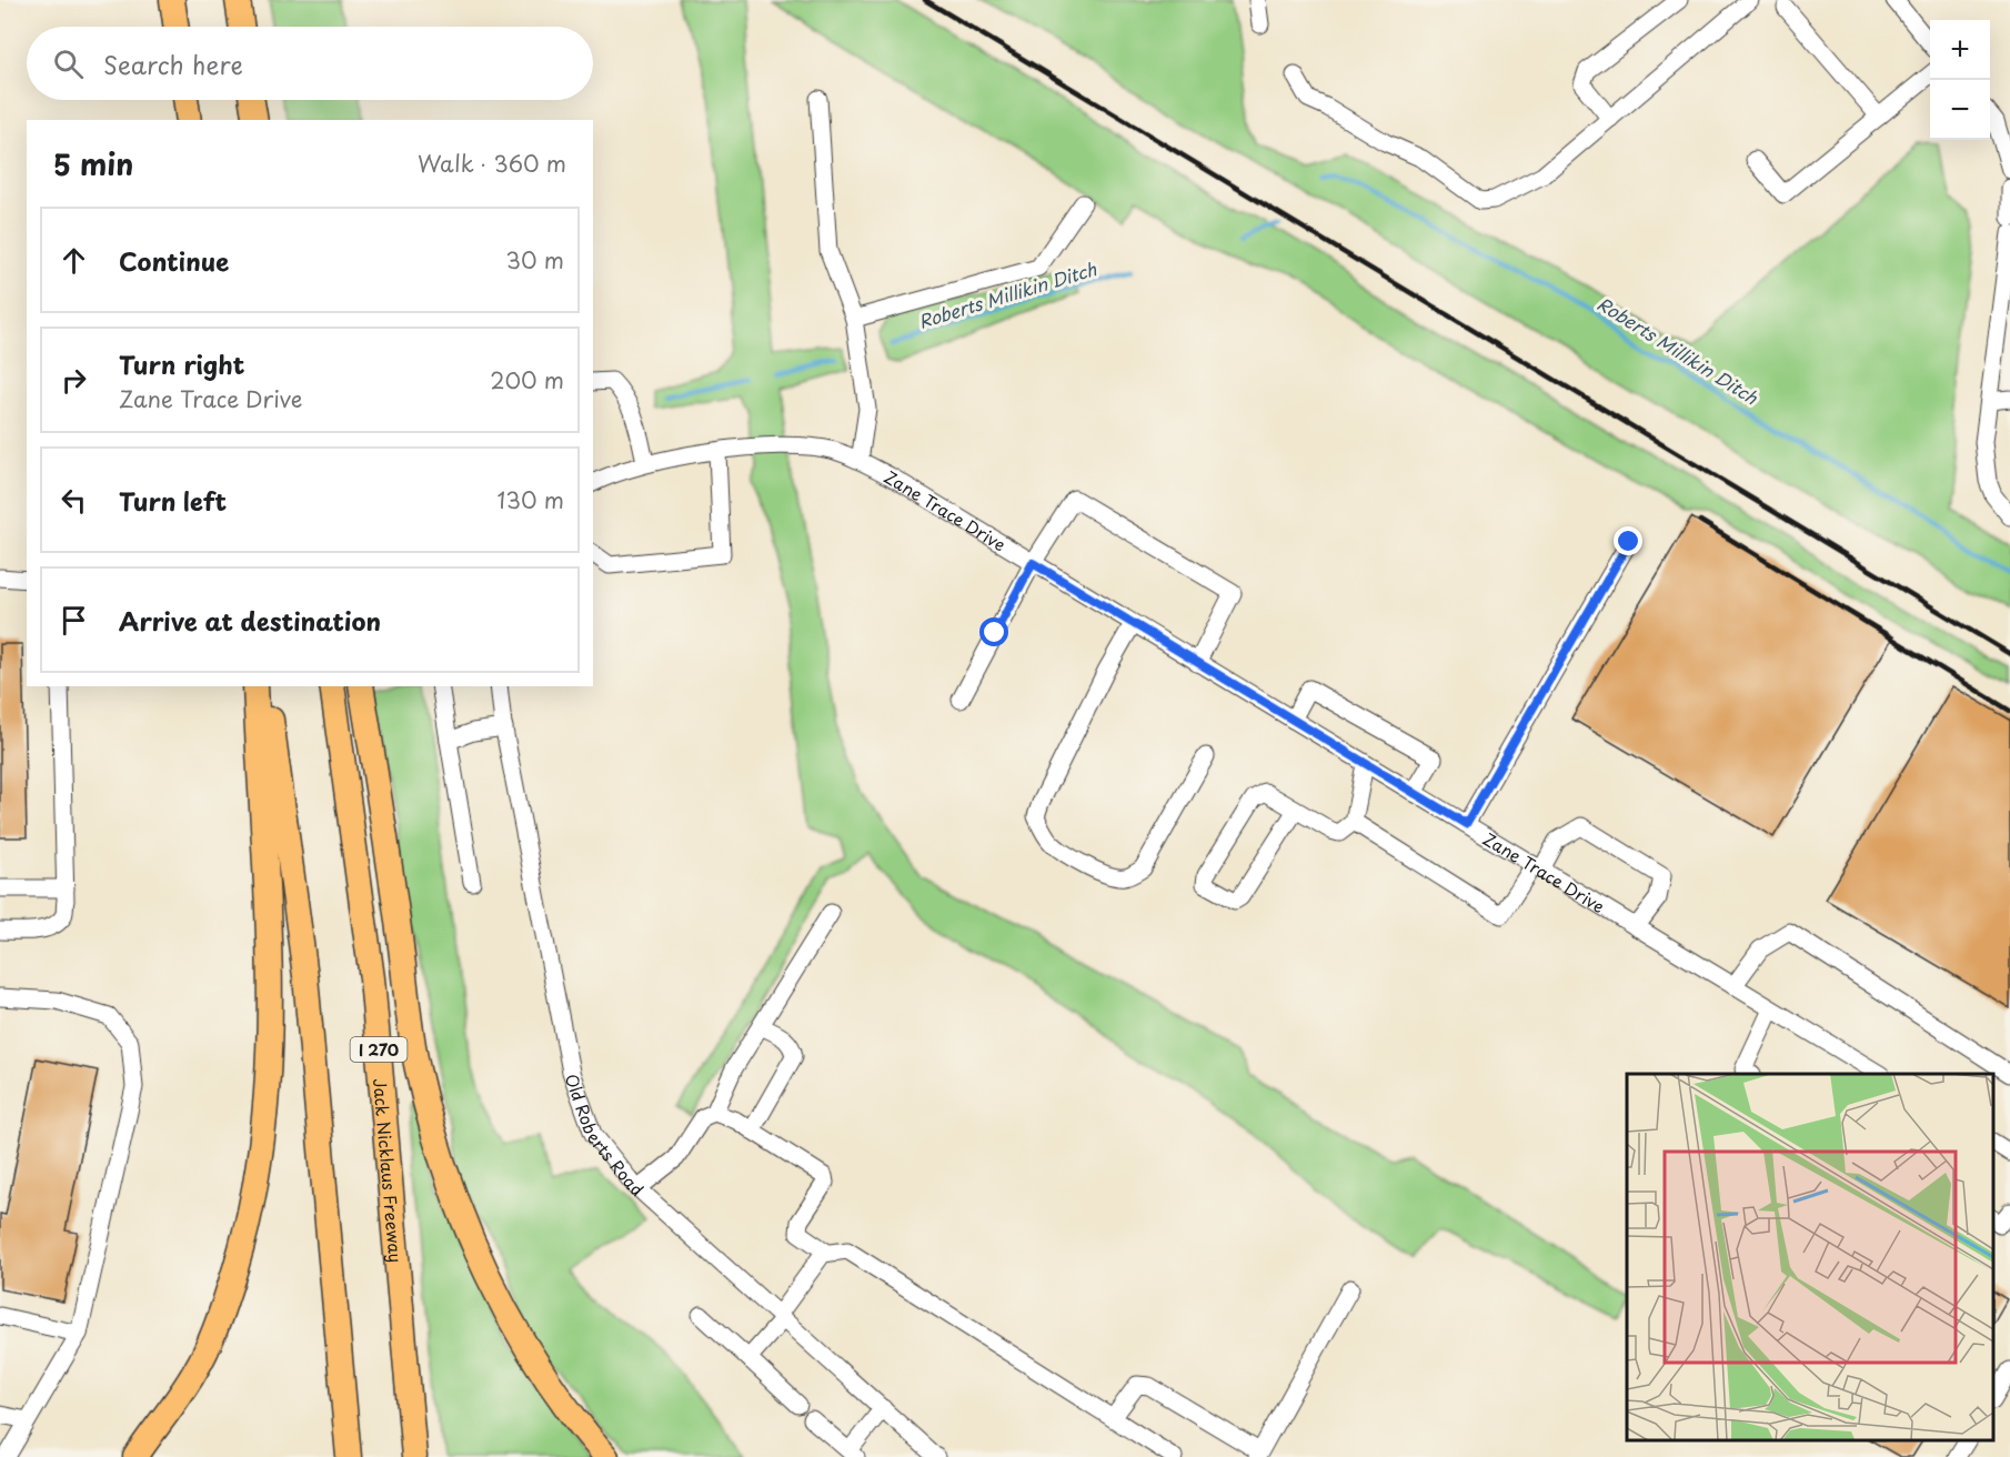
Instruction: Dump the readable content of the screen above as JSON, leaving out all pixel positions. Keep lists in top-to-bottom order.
{
  "streets": {
    "highway": ["I 270", "Jack Nicklaus Freeway"],
    "street": ["Zane Trace Drive", "Old Roberts Road"]
  },
  "water": ["Roberts Millikin Ditch"],
  "page": {
    "map_buttons": ["+", "−"],
    "search": "Search here",
    "heading": ["5 min", "Walk · 360 m"],
    "list": [
      ["Continue", "30 m"],
      ["Turn right", "Zane Trace Drive", "200 m"],
      ["Turn left", "130 m"],
      "Arrive at destination"
    ]
  }
}
